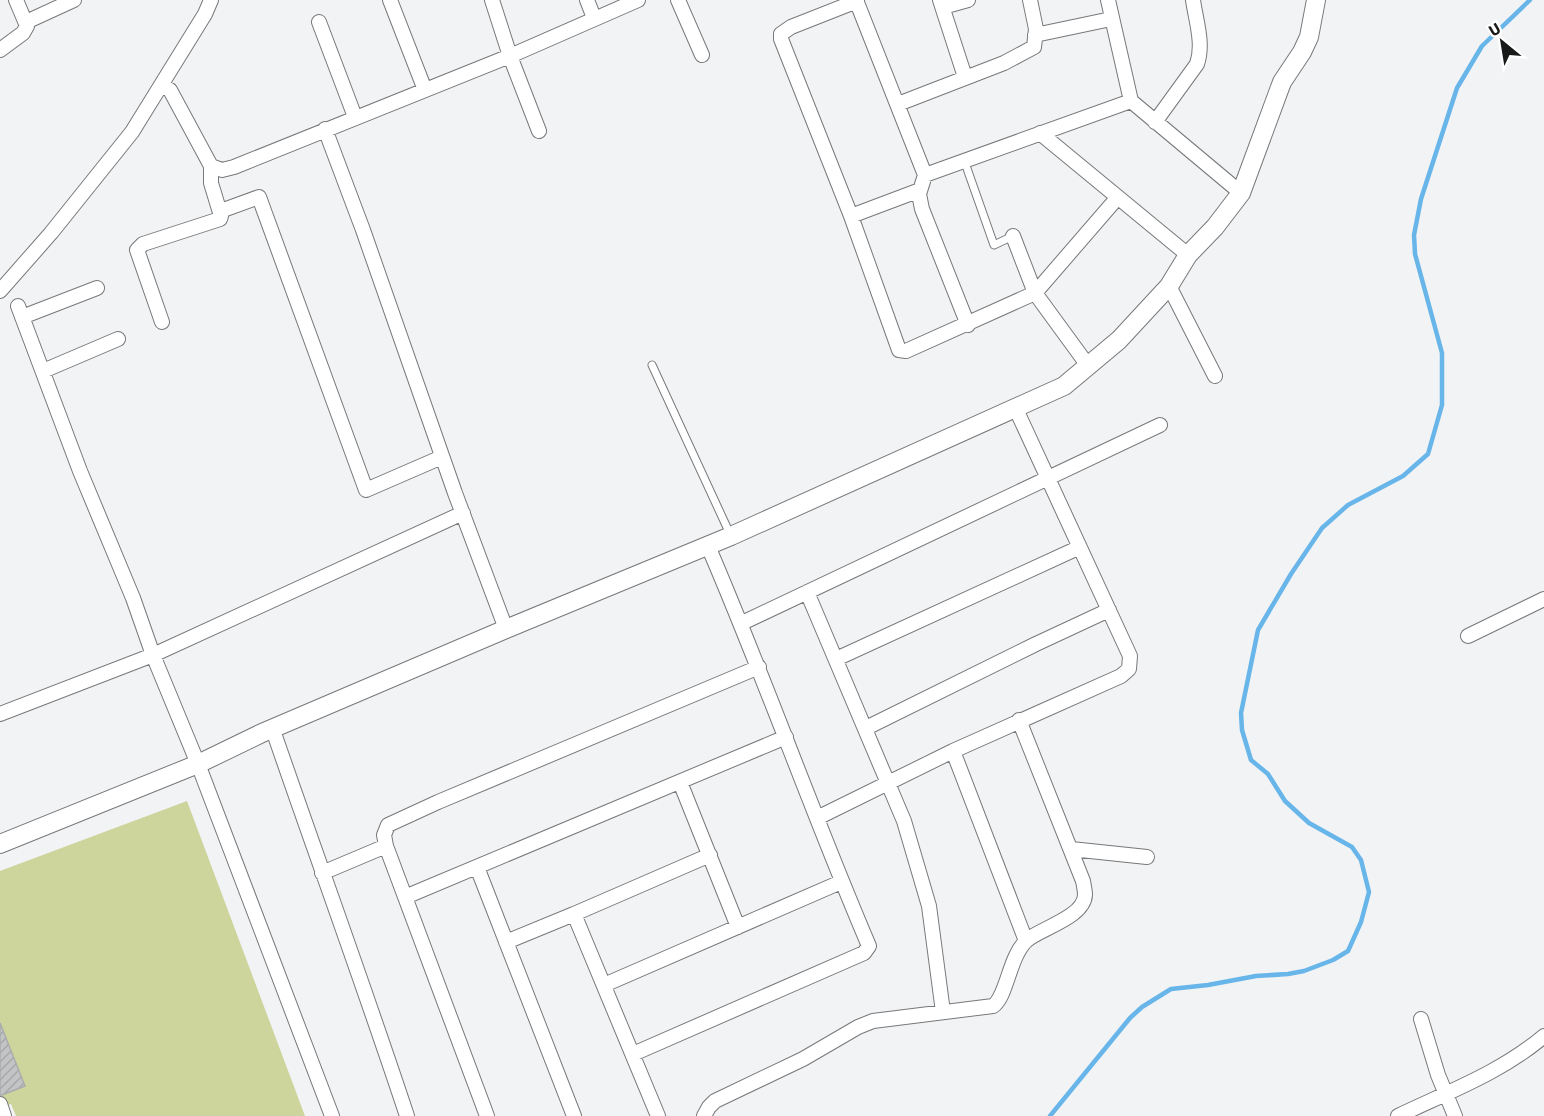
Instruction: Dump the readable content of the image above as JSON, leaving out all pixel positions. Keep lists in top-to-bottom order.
{
  "north": "top left"
}
